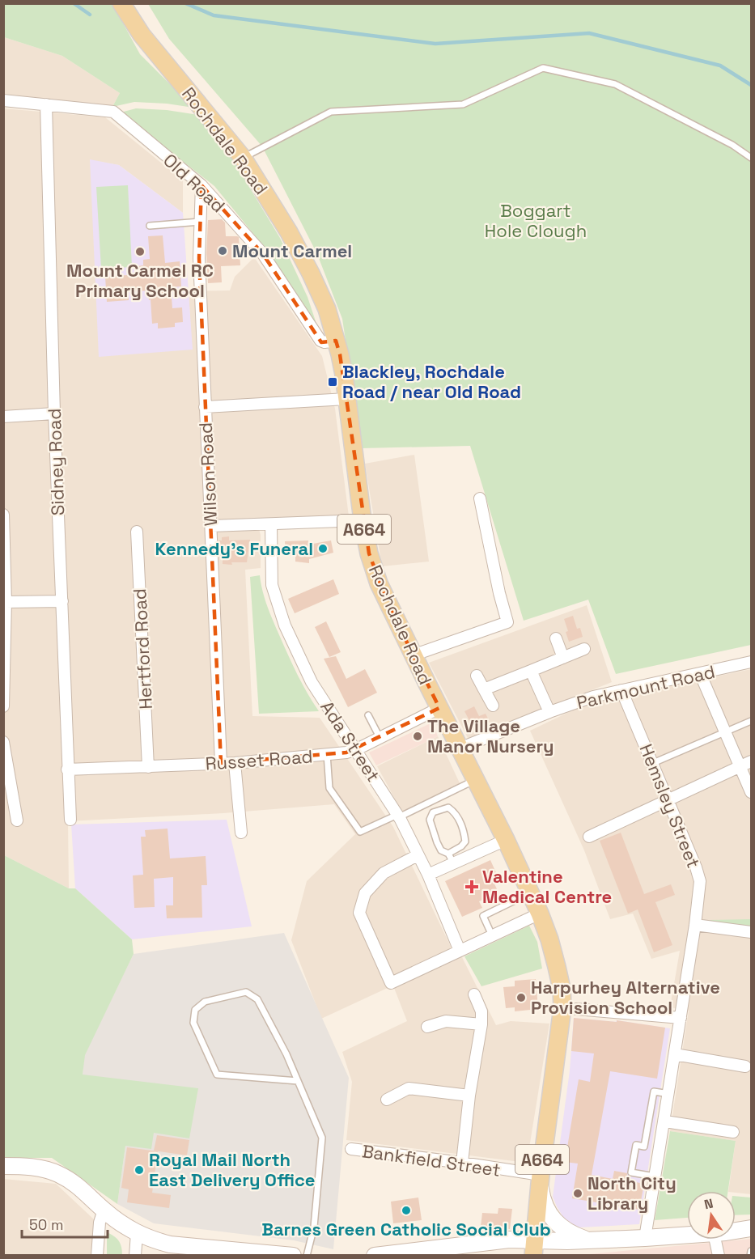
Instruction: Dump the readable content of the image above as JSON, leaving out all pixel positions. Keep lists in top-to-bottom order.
{
  "streets": {
    "main road": ["Rochdale Road", "A664"],
    "street": [
      "Old Road",
      "Sidney Road",
      "Wilson Road",
      "Hertford Road",
      "Parkmount Road",
      "Ada Street",
      "Russet Road",
      "Hemsley Street",
      "Bankfield Street"
    ]
  },
  "crossings": [
    ["Rochdale Road", "Old Road"],
    ["Rochdale Road", "Parkmount Road"],
    ["Rochdale Road", "Russet Road"],
    ["Rochdale Road", "Bankfield Street"],
    ["Old Road", "Sidney Road"],
    ["Old Road", "Wilson Road"],
    ["Sidney Road", "Russet Road"],
    ["Wilson Road", "Russet Road"],
    ["Hertford Road", "Russet Road"],
    ["Parkmount Road", "Hemsley Street"],
    ["Ada Street", "Russet Road"]
  ],
  "parks": ["Boggart Hole Clough"],
  "places": {
    "other": [
      "Mount Carmel",
      "Mount Carmel RC Primary School",
      "Kennedy's Funeral",
      "The Village Manor Nursery",
      "Harpurhey Alternative Provision School",
      "Royal Mail North East Delivery Office",
      "North City Library",
      "Barnes Green Catholic Social Club"
    ],
    "transit": ["Blackley, Rochdale Road / near Old Road"],
    "health": ["Valentine Medical Centre"]
  },
  "scale_bar": "50 m",
  "north": "top"
}
